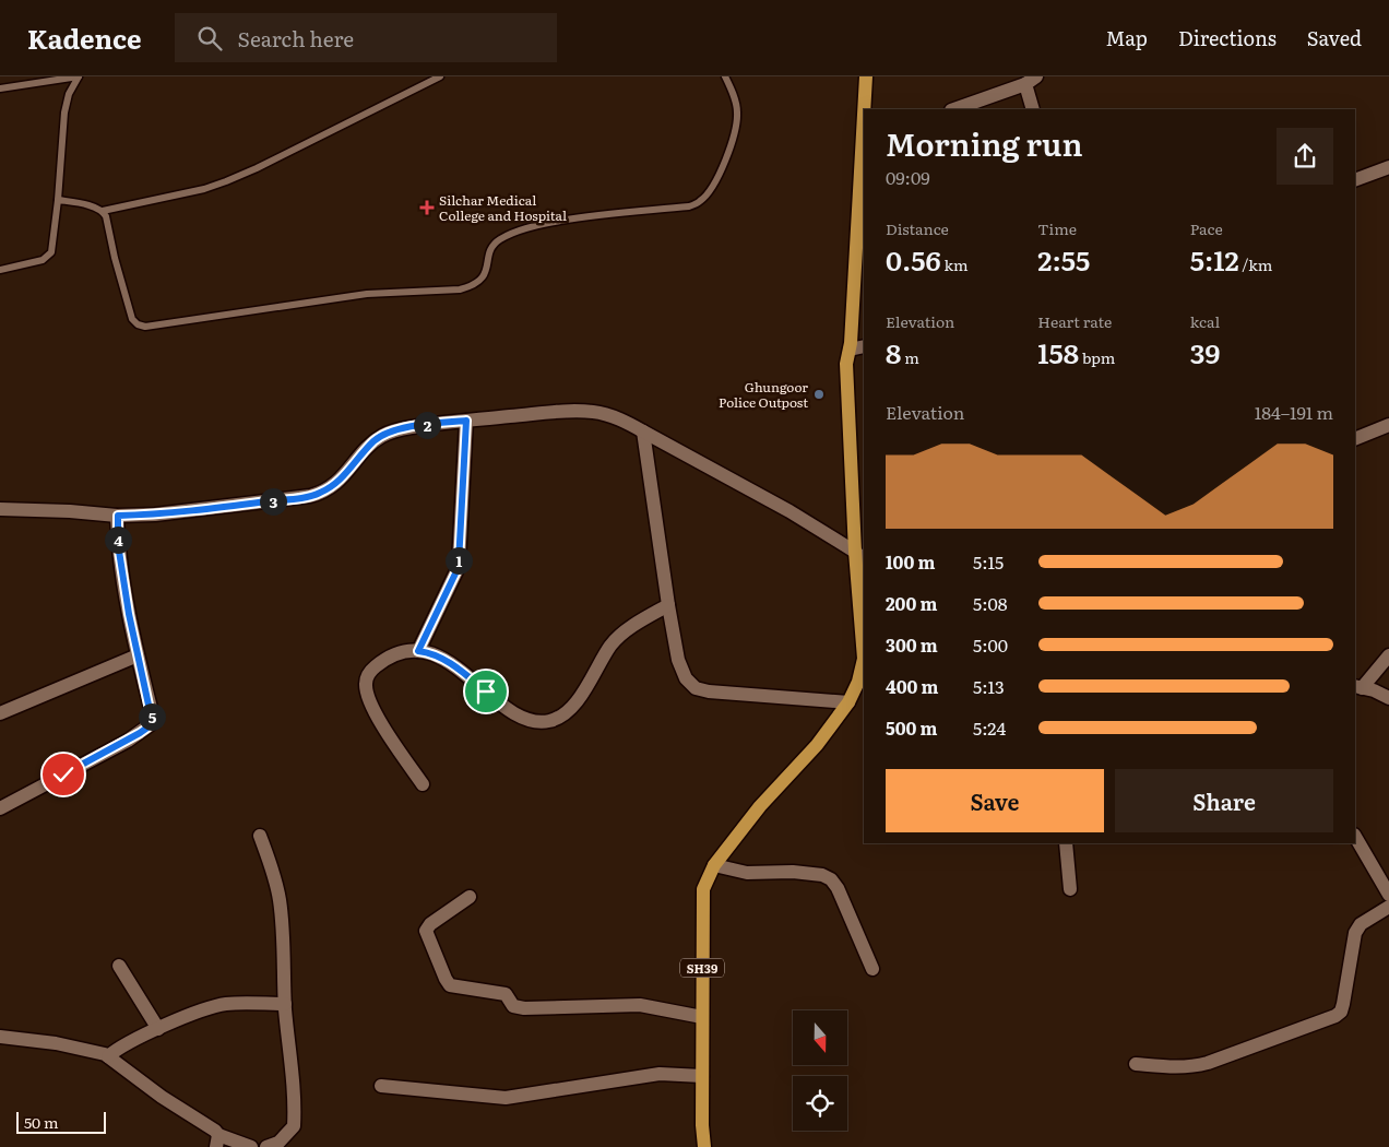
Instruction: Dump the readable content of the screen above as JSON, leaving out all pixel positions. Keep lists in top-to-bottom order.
{
  "streets": {
    "main road": ["SH39"]
  },
  "places": {
    "health": ["Silchar Medical College and Hospital"],
    "other": ["Ghungoor Police Outpost"]
  },
  "scale_bar": "50 m",
  "north": "bottom",
  "page": {
    "header": "Kadence",
    "search": "Search here",
    "nav": ["Map", "Directions", "Saved"],
    "heading": ["Morning run", "09:09"],
    "stats": [
      ["Distance", "0.56 km"],
      ["Time", "2:55"],
      ["Pace", "5:12 /km"],
      ["Elevation", "8 m"],
      ["Heart rate", "158 bpm"],
      ["kcal", "39"]
    ],
    "chart": ["Elevation", "184–191 m"],
    "pins": [
      "2",
      "3",
      "4",
      "1",
      "5"
    ],
    "list": [
      {
        "name": "100 m",
        "note": "5:15"
      },
      {
        "name": "200 m",
        "note": "5:08"
      },
      {
        "name": "300 m",
        "note": "5:00"
      },
      {
        "name": "400 m",
        "note": "5:13"
      },
      {
        "name": "500 m",
        "note": "5:24"
      }
    ],
    "buttons": ["Save", "Share"],
    "scale": "50 m"
  }
}
